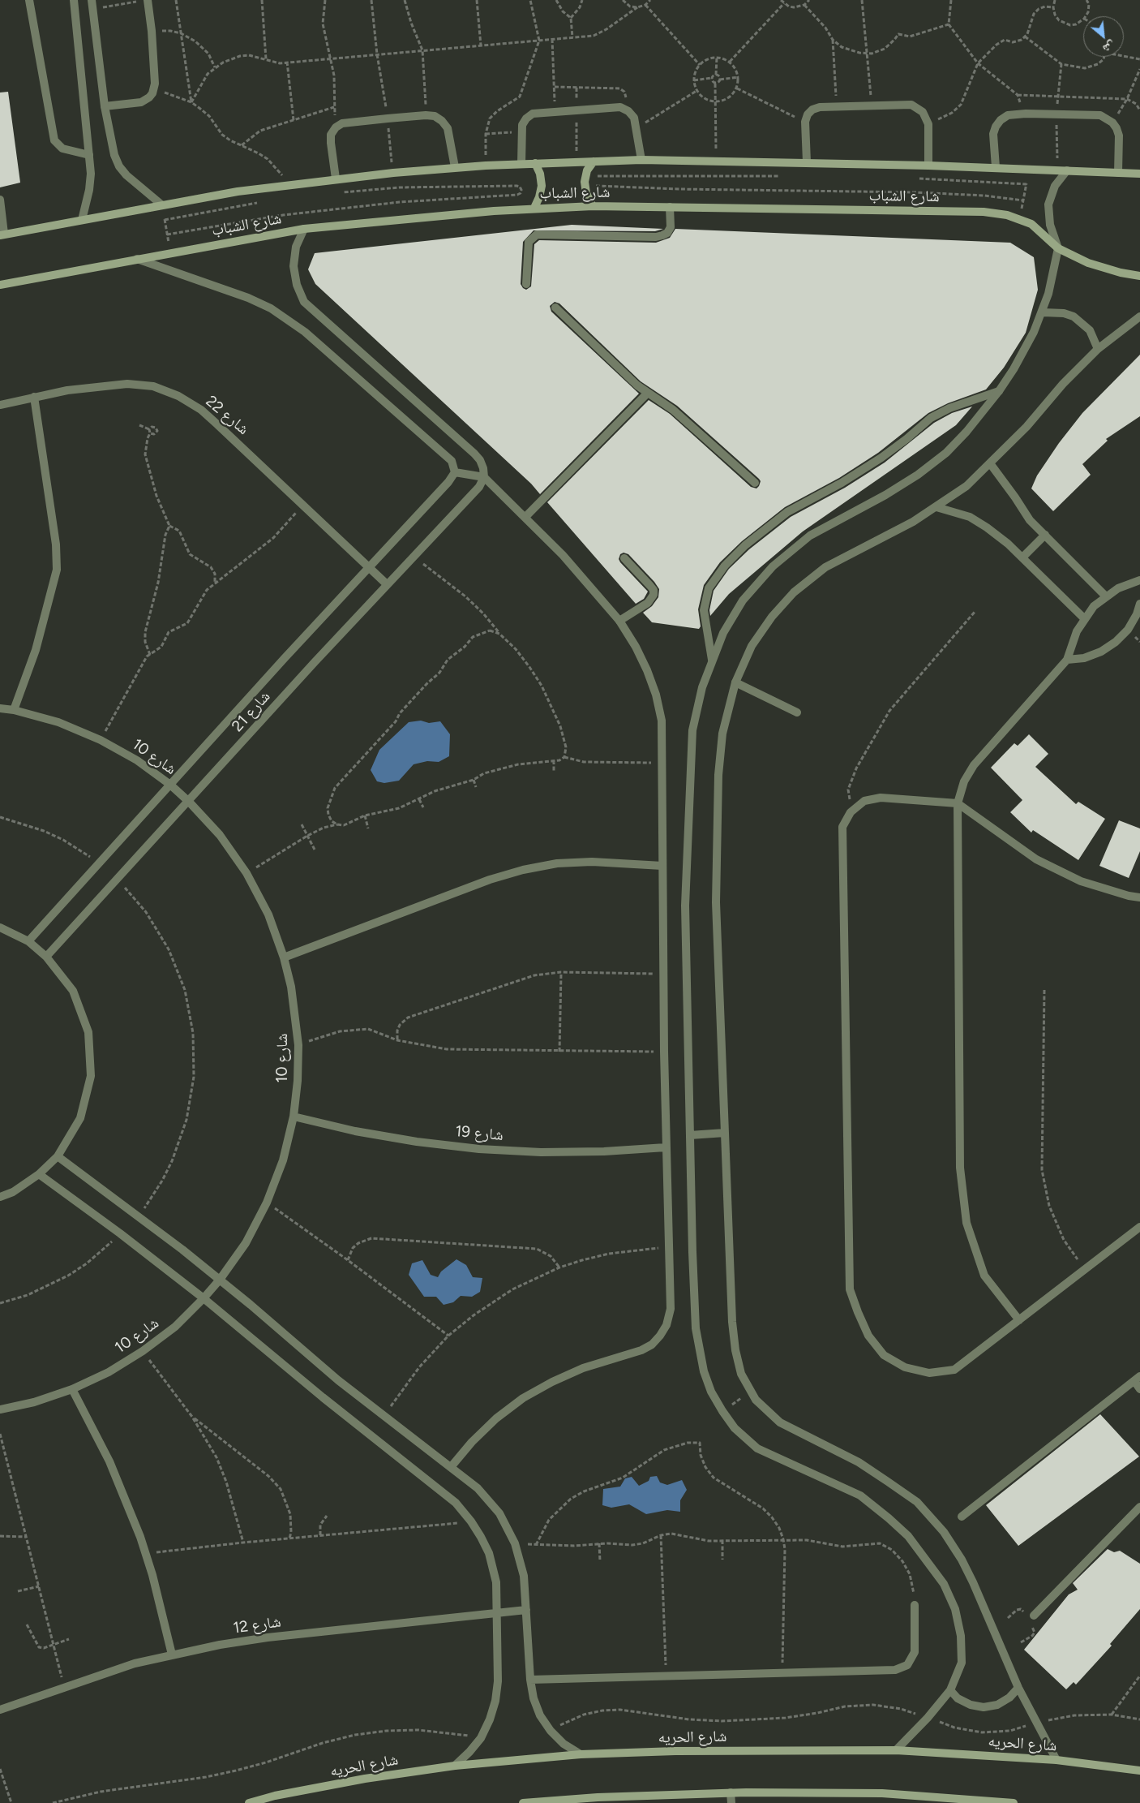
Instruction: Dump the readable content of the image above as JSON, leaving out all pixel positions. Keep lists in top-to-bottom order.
{
  "streets": {
    "street": [
      "شارع الشباب",
      "شارع 22",
      "شارع 21",
      "شارع 10",
      "شارع 19",
      "شارع 12",
      "شارع الحريه"
    ]
  },
  "crossings": [
    ["شارع 22", "شارع 21"],
    ["شارع 21", "شارع 10"],
    ["شارع 10", "شارع 19"]
  ],
  "north": "bottom right"
}
